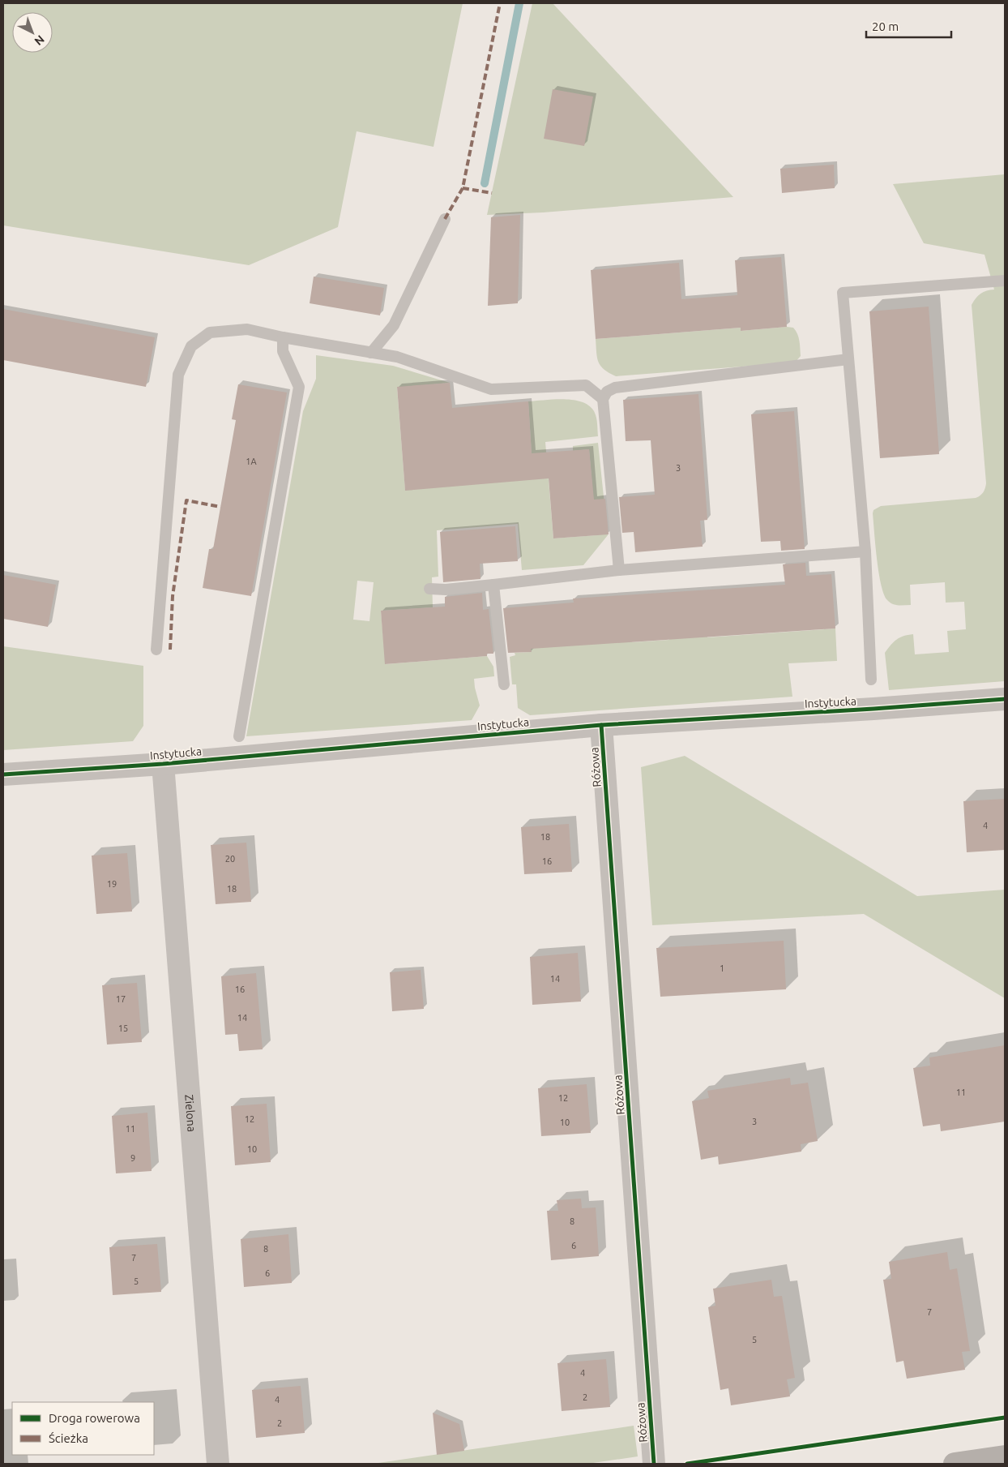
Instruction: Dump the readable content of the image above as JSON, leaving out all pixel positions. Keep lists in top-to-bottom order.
{
  "streets": {
    "street": ["Instytucka", "Różowa", "Zielona"]
  },
  "crossings": [
    ["Instytucka", "Różowa"],
    ["Instytucka", "Zielona"]
  ],
  "house_numbers": [
    "1A",
    "3",
    "4",
    "18",
    "20",
    "16",
    "19",
    "18",
    "1",
    "14",
    "16",
    "17",
    "14",
    "15",
    "11",
    "12",
    "12",
    "3",
    "10",
    "11",
    "10",
    "9",
    "8",
    "6",
    "8",
    "7",
    "6",
    "5",
    "7",
    "5",
    "4",
    "2",
    "4",
    "2"
  ],
  "legend": ["Droga rowerowa", "Ścieżka"],
  "scale_bar": "20 m",
  "north": "bottom right"
}
